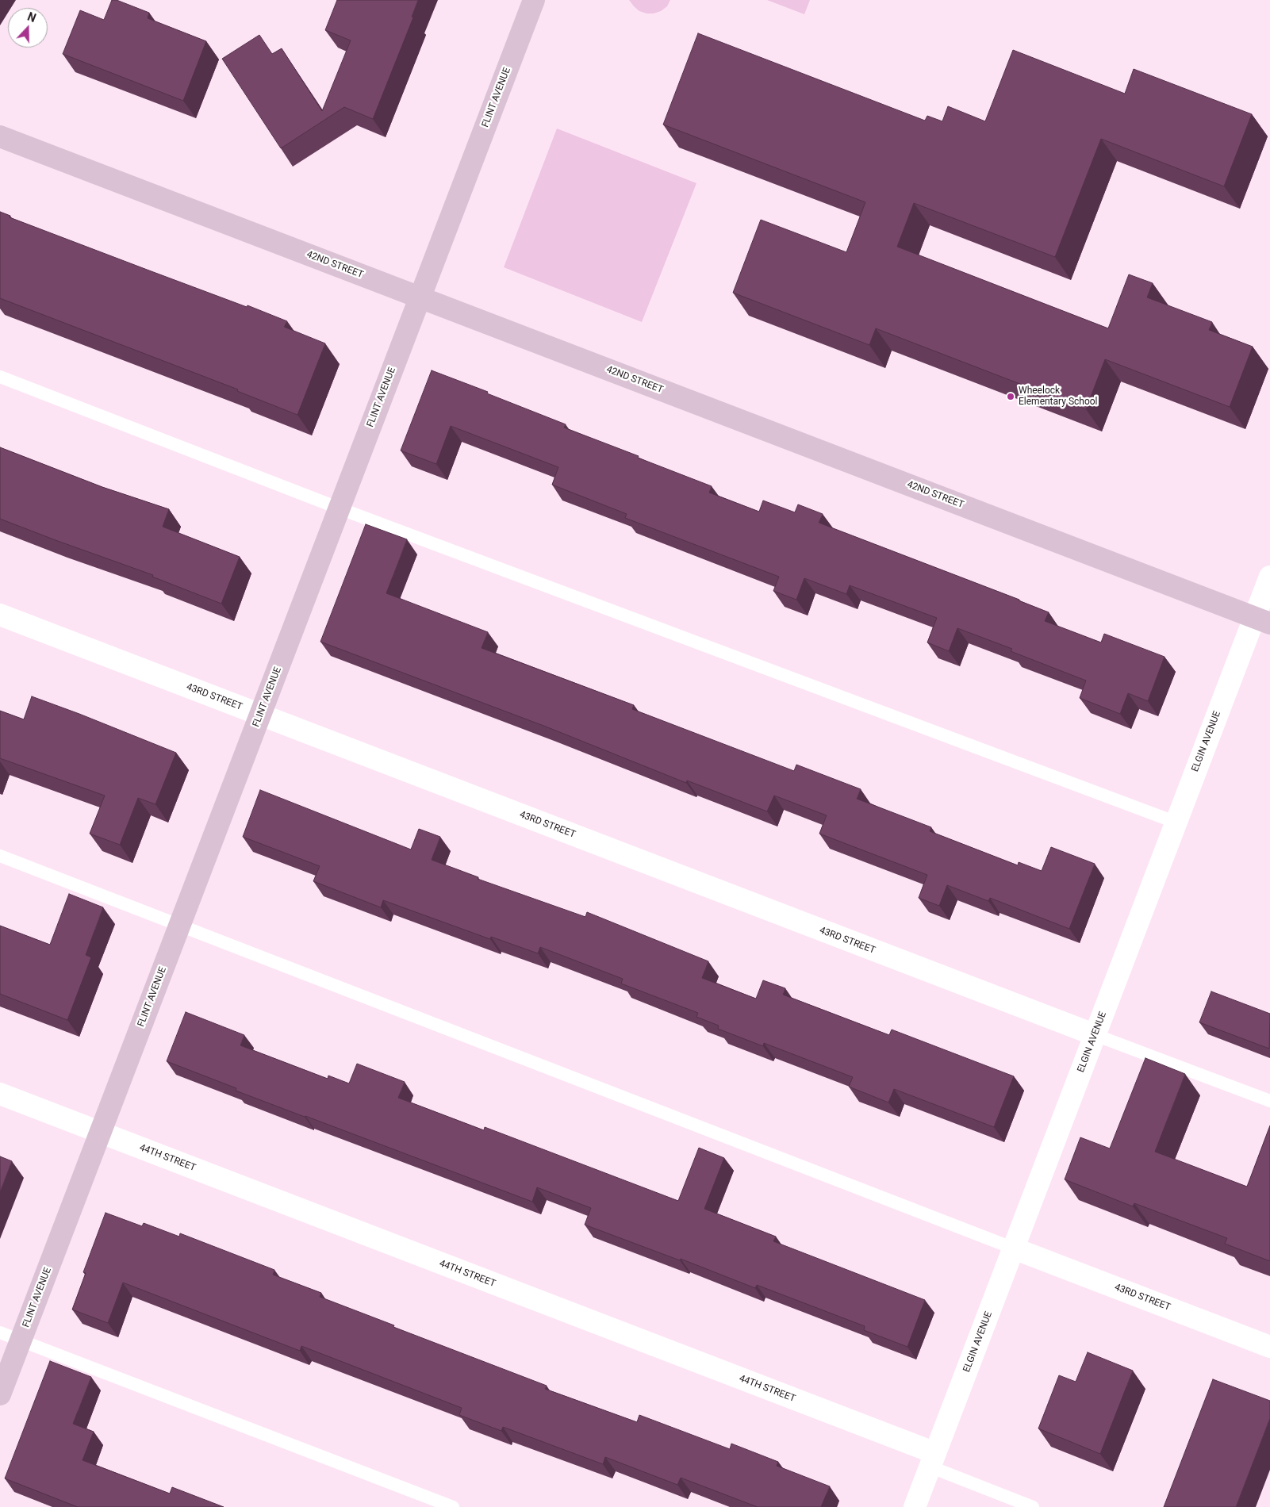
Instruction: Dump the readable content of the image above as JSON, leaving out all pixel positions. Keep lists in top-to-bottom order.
{
  "streets": {
    "street": [
      "FLINT AVENUE",
      "42ND STREET",
      "43RD STREET",
      "ELGIN AVENUE",
      "44TH STREET"
    ]
  },
  "crossings": [
    ["FLINT AVENUE", "42ND STREET"],
    ["FLINT AVENUE", "43RD STREET"],
    ["FLINT AVENUE", "44TH STREET"],
    ["42ND STREET", "ELGIN AVENUE"],
    ["43RD STREET", "ELGIN AVENUE"],
    ["ELGIN AVENUE", "44TH STREET"]
  ],
  "places": ["Wheelock Elementary School"],
  "north": "top"
}
